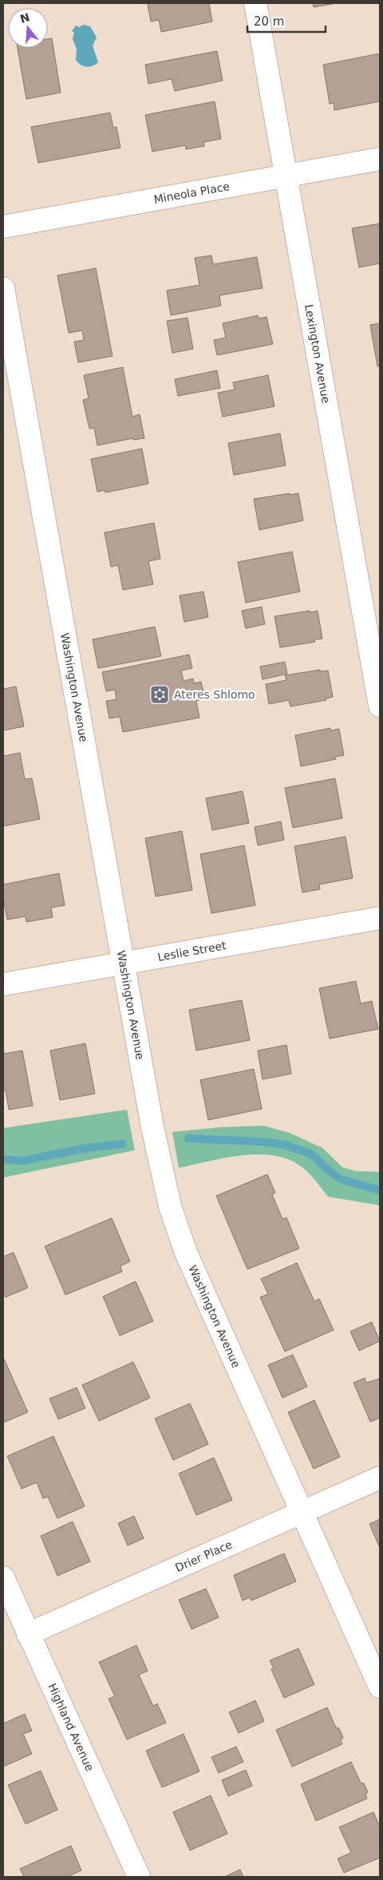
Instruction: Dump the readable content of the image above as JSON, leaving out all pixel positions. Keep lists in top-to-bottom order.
{
  "streets": {
    "street": [
      "Mineola Place",
      "Lexington Avenue",
      "Washington Avenue",
      "Leslie Street",
      "Drier Place",
      "Highland Avenue"
    ]
  },
  "crossings": [
    ["Mineola Place", "Lexington Avenue"],
    ["Washington Avenue", "Leslie Street"],
    ["Washington Avenue", "Drier Place"],
    ["Drier Place", "Highland Avenue"]
  ],
  "places": {
    "synagogue": ["Ateres Shlomo"]
  },
  "scale_bar": "20 m",
  "north": "top"
}
